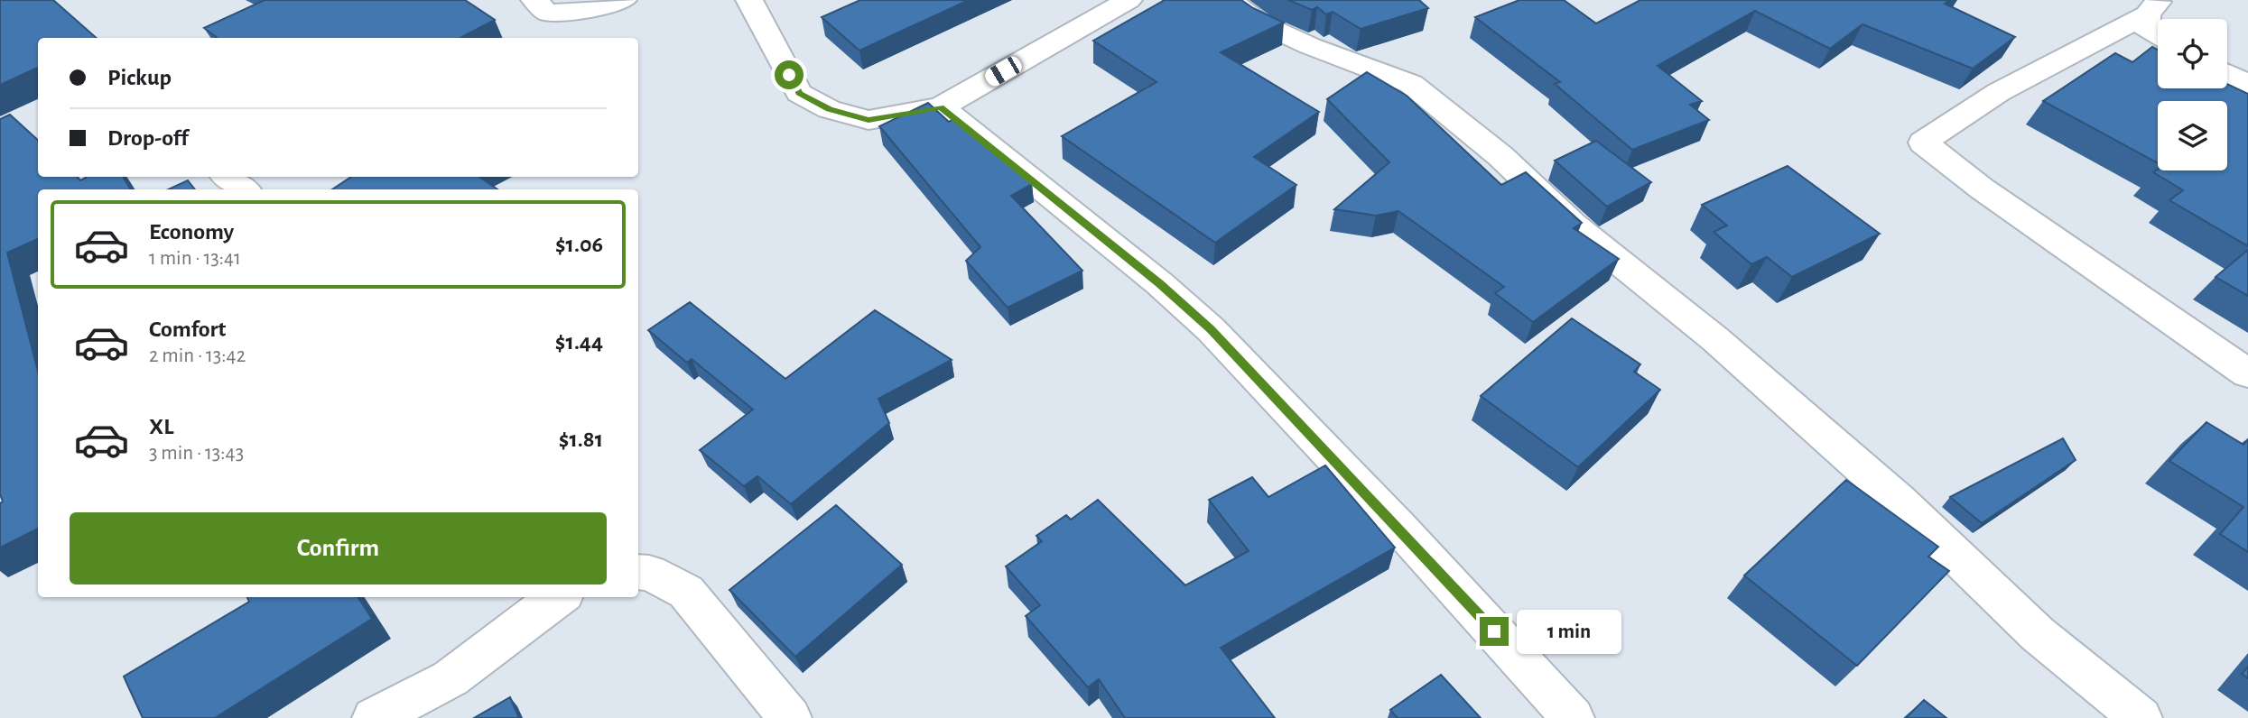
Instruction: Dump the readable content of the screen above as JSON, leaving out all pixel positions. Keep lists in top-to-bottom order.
{
  "page": {
    "banner": ["Pickup", "Drop-off"],
    "list": [
      {
        "name": "Economy",
        "note": "1 min · 13:41",
        "value": "$1.06"
      },
      {
        "name": "Comfort",
        "note": "2 min · 13:42",
        "value": "$1.44"
      },
      {
        "name": "XL",
        "note": "3 min · 13:43",
        "value": "$1.81"
      }
    ],
    "buttons": "Confirm",
    "bubble": "1 min"
  }
}
